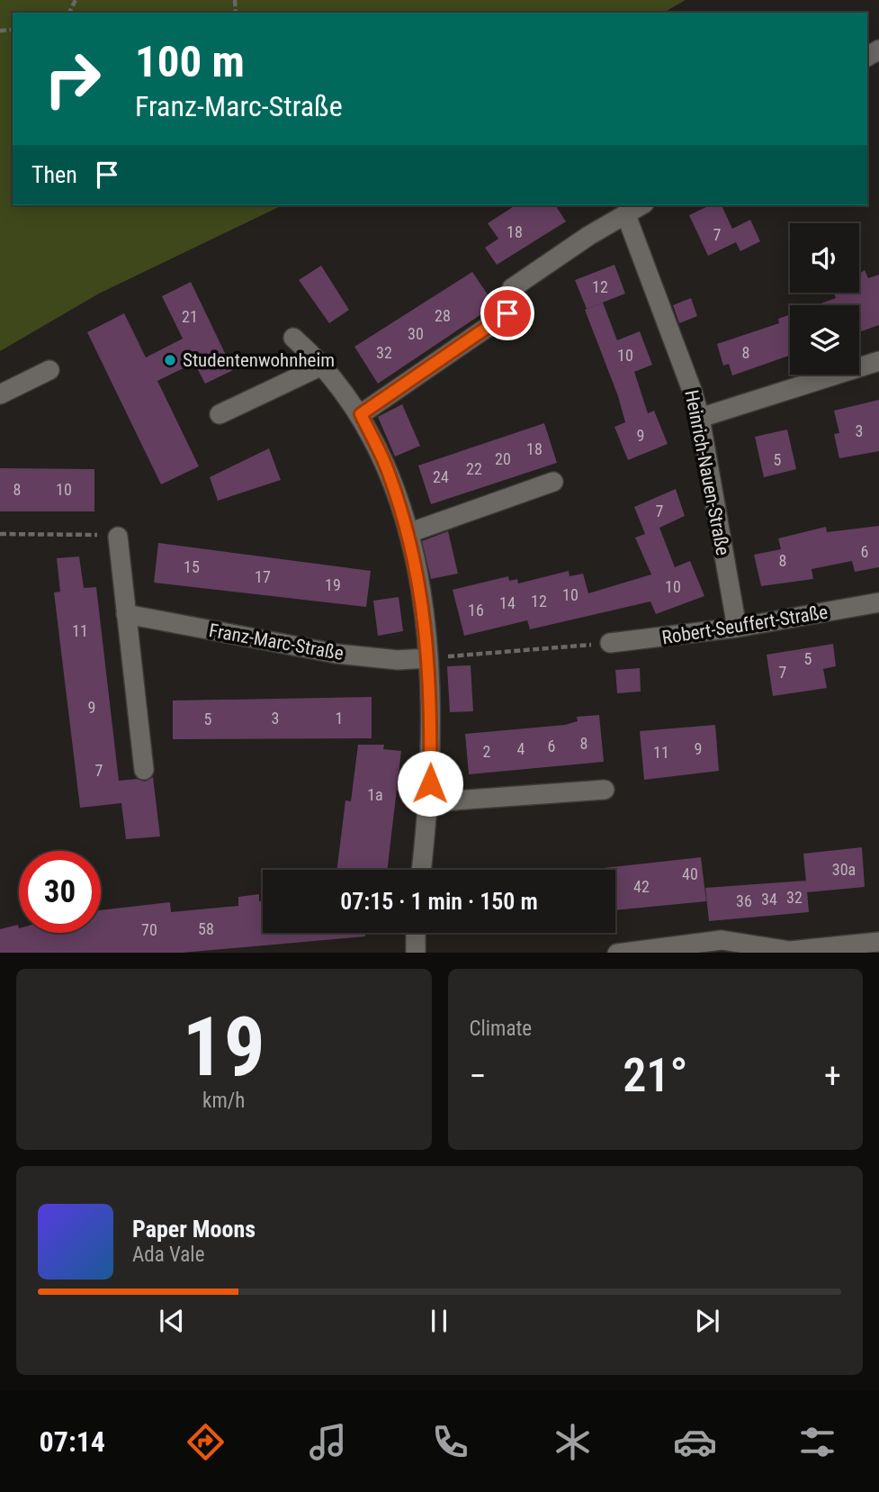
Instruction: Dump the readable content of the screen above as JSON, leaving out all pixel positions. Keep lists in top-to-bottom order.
{
  "streets": {
    "street": ["Heinrich-Nauen-Straße", "Robert-Seuffert-Straße", "Franz-Marc-Straße"]
  },
  "crossings": [
    ["Heinrich-Nauen-Straße", "Robert-Seuffert-Straße"]
  ],
  "places": ["Studentenwohnheim"],
  "house_numbers": [
    "18",
    "7",
    "12",
    "28",
    "21",
    "30",
    "32",
    "8",
    "10",
    "3",
    "9",
    "18",
    "20",
    "5",
    "22",
    "24",
    "8",
    "10",
    "7",
    "6",
    "8",
    "15",
    "17",
    "19",
    "10",
    "10",
    "12",
    "14",
    "16",
    "11",
    "5",
    "7",
    "9",
    "3",
    "1",
    "5",
    "8",
    "6",
    "4",
    "9",
    "2",
    "11",
    "7",
    "1a",
    "30a",
    "40",
    "42",
    "32",
    "34",
    "36",
    "58",
    "70"
  ],
  "page": {
    "turn": ["100 m", "Franz-Marc-Straße"],
    "then": "Then",
    "limit": "30",
    "trip": "07:15 · 1 min · 150 m",
    "tile": [
      ["19", "km/h"],
      "Climate"
    ],
    "heat": ["−", "21°", "+"],
    "song": ["Paper Moons", "Ada Vale"],
    "tabs": "07:14"
  }
}
